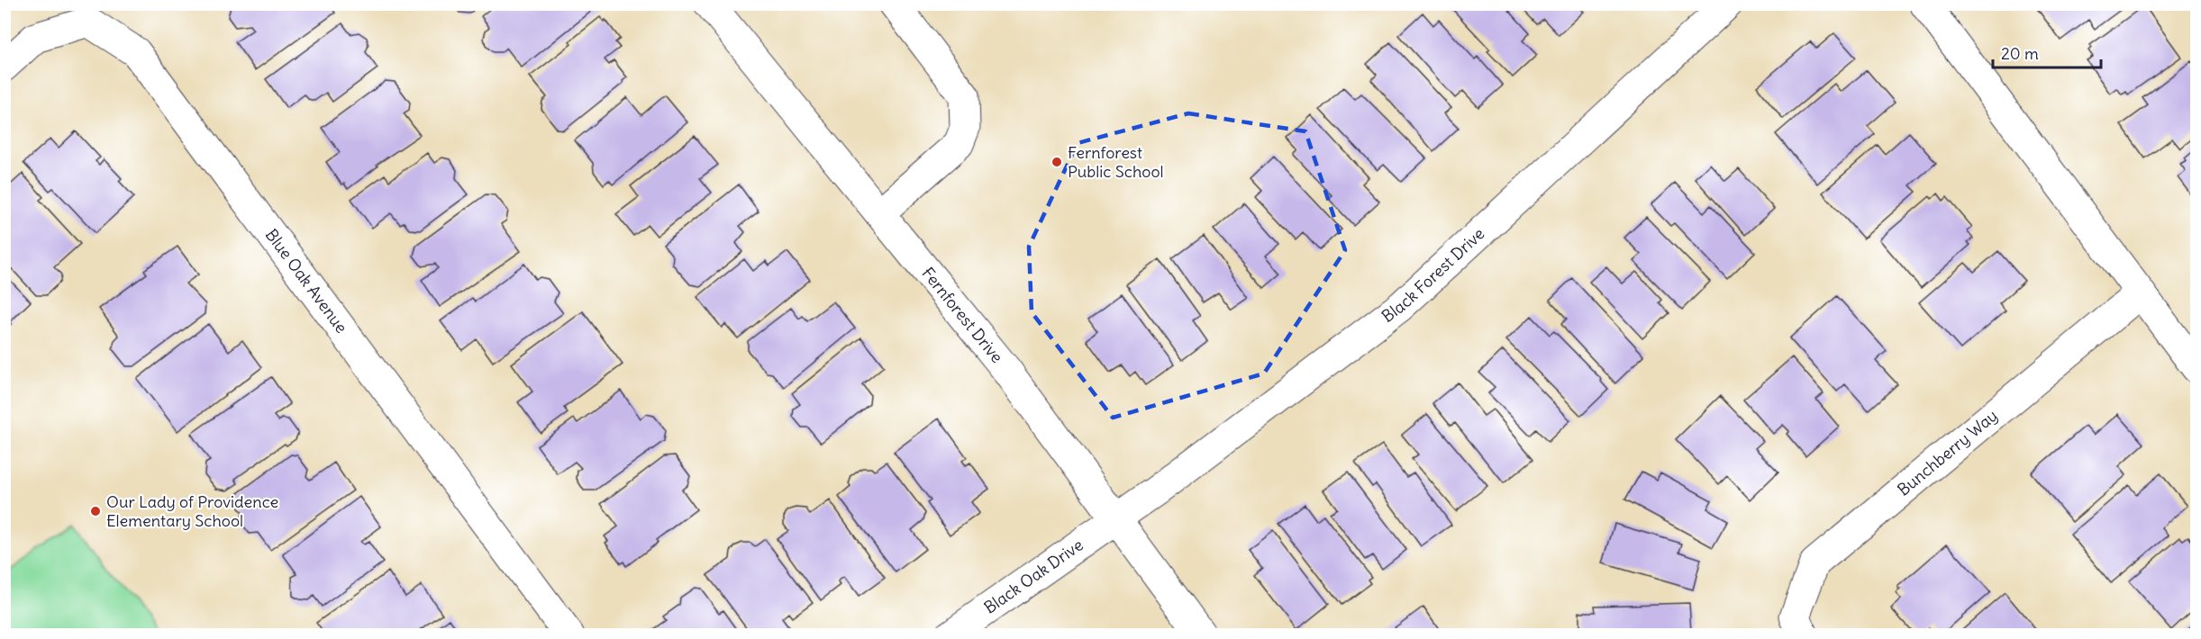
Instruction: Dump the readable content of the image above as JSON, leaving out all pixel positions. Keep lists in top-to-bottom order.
{
  "streets": {
    "street": [
      "Black Forest Drive",
      "Blue Oak Avenue",
      "Fernforest Drive",
      "Bunchberry Way",
      "Black Oak Drive"
    ]
  },
  "crossings": [
    ["Black Forest Drive", "Fernforest Drive"],
    ["Black Forest Drive", "Black Oak Drive"],
    ["Fernforest Drive", "Black Oak Drive"]
  ],
  "places": ["Fernforest Public School", "Our Lady of Providence Elementary School"],
  "scale_bar": "20 m"
}
